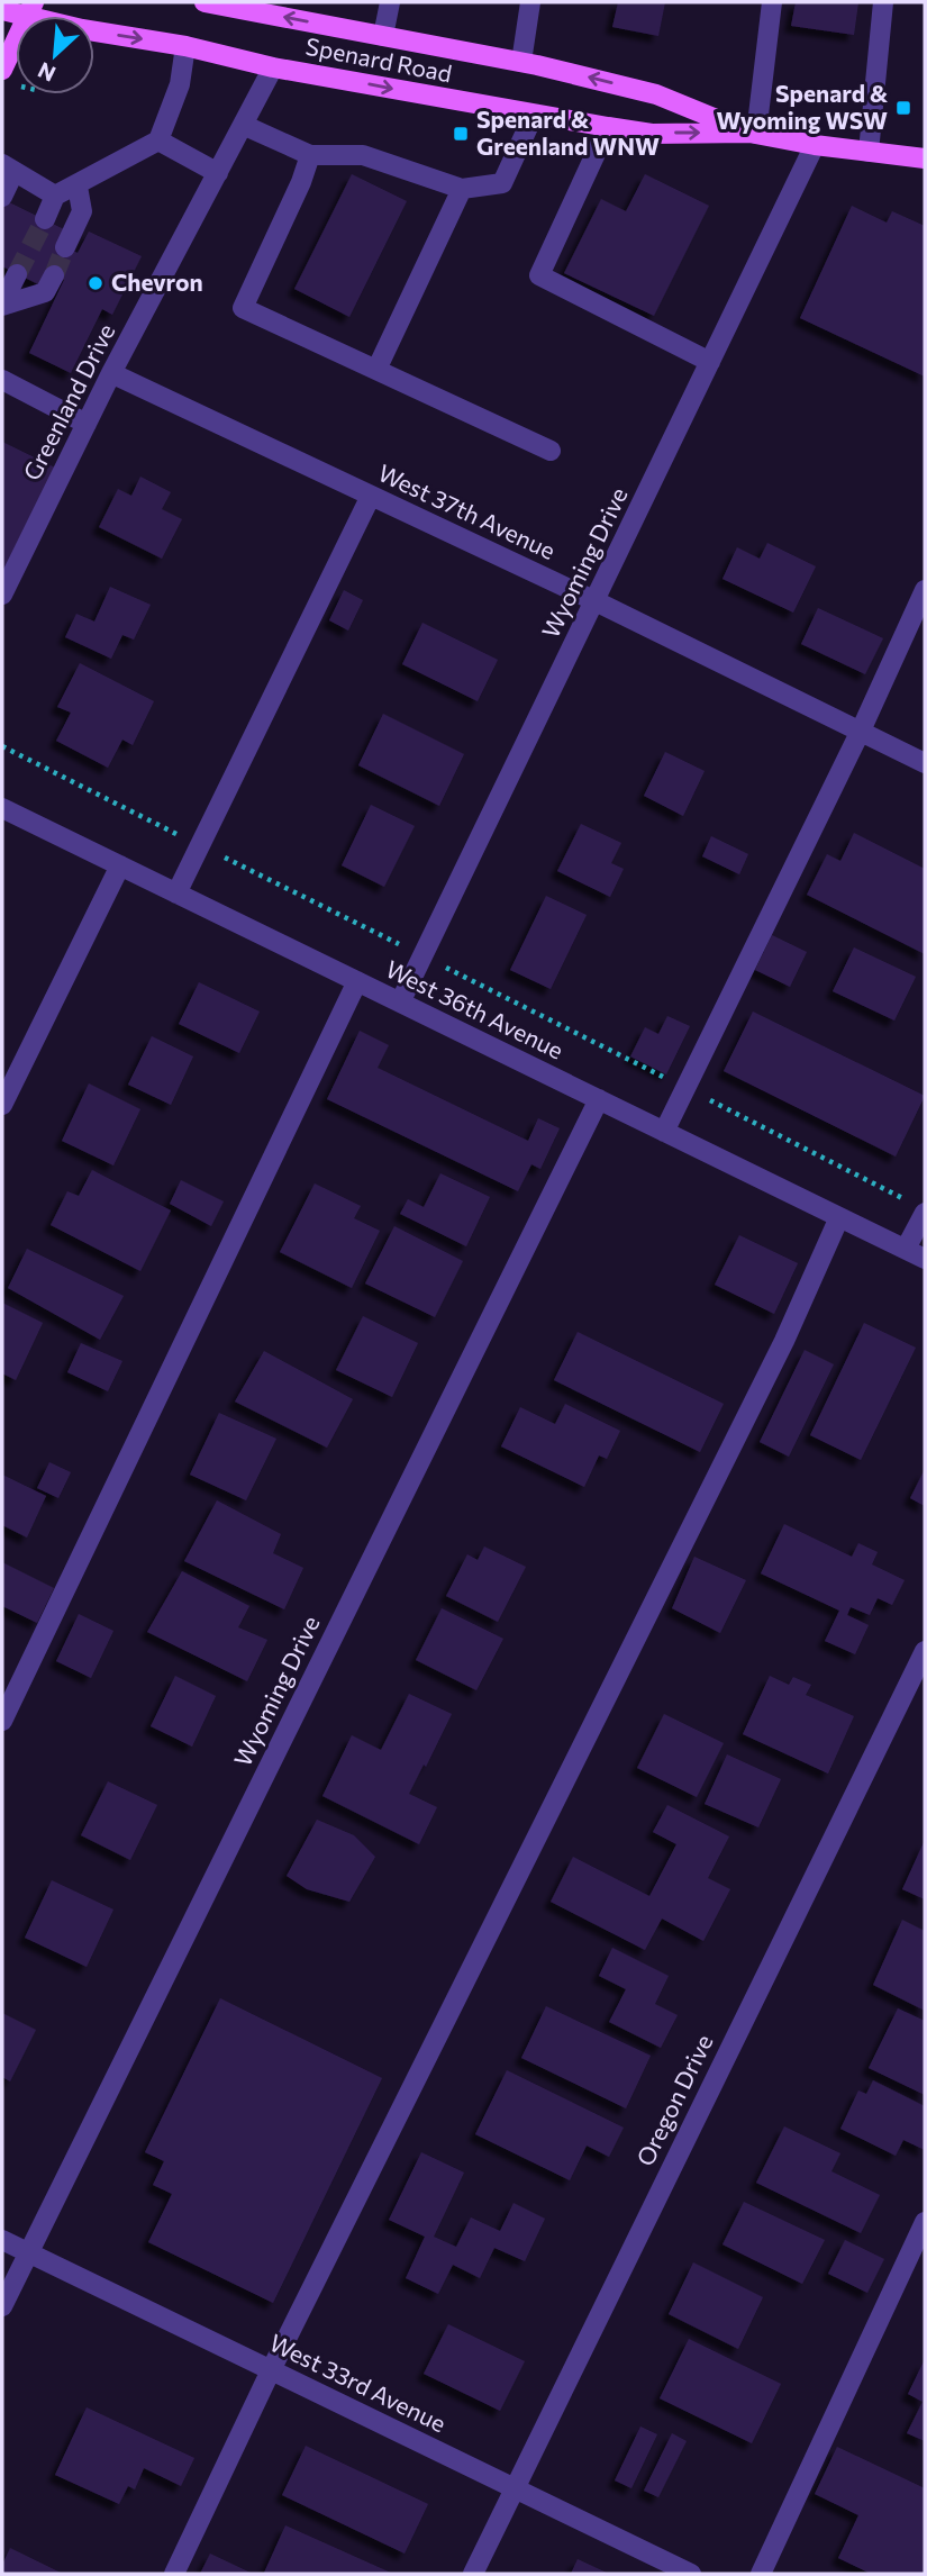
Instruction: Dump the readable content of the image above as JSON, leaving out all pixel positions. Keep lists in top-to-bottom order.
{
  "streets": {
    "main road": ["Spenard Road"],
    "street": [
      "Greenland Drive",
      "West 37th Avenue",
      "Wyoming Drive",
      "West 36th Avenue",
      "Oregon Drive",
      "West 33rd Avenue"
    ]
  },
  "crossings": [
    ["Spenard Road", "Greenland Drive"],
    ["Spenard Road", "Wyoming Drive"],
    ["Greenland Drive", "West 37th Avenue"],
    ["West 37th Avenue", "Wyoming Drive"],
    ["Wyoming Drive", "West 36th Avenue"],
    ["Wyoming Drive", "West 33rd Avenue"],
    ["Oregon Drive", "West 33rd Avenue"]
  ],
  "places": {
    "transit": ["Spenard & Wyoming WSW", "Spenard & Greenland WNW"],
    "other": ["Chevron"]
  },
  "north": "bottom left"
}
